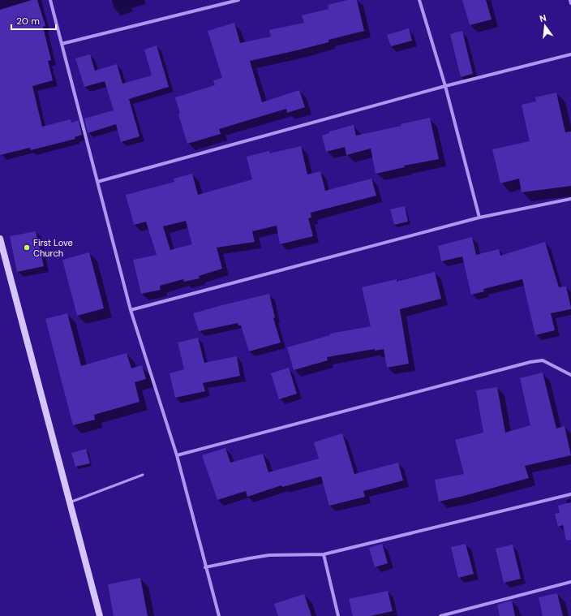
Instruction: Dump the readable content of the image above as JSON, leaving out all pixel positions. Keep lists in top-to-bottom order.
{
  "places": ["First Love Church"],
  "scale_bar": "20 m",
  "north": "top"
}
